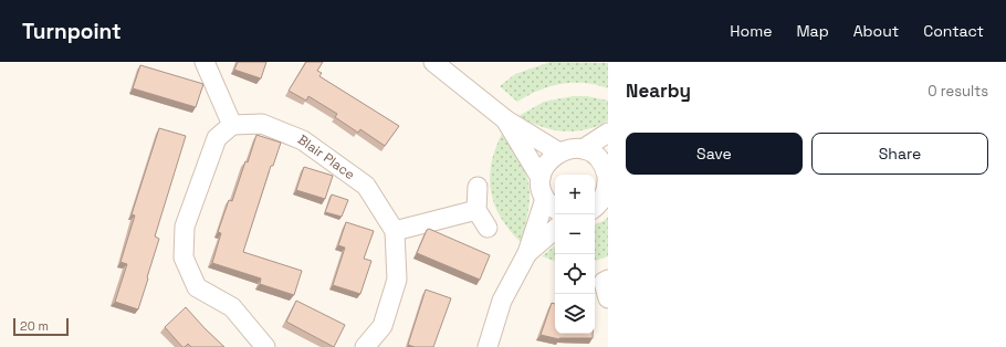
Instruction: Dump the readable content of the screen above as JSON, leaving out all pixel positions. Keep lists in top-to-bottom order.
{
  "streets": {
    "street": ["Blair Place"]
  },
  "scale_bar": "20 m",
  "page": {
    "header": "Turnpoint",
    "nav": [
      "Home",
      "Map",
      "About",
      "Contact"
    ],
    "heading": ["Nearby", "0 results"],
    "buttons": ["Save", "Share"],
    "map_buttons": ["+", "−"],
    "scale": "20 m"
  }
}
